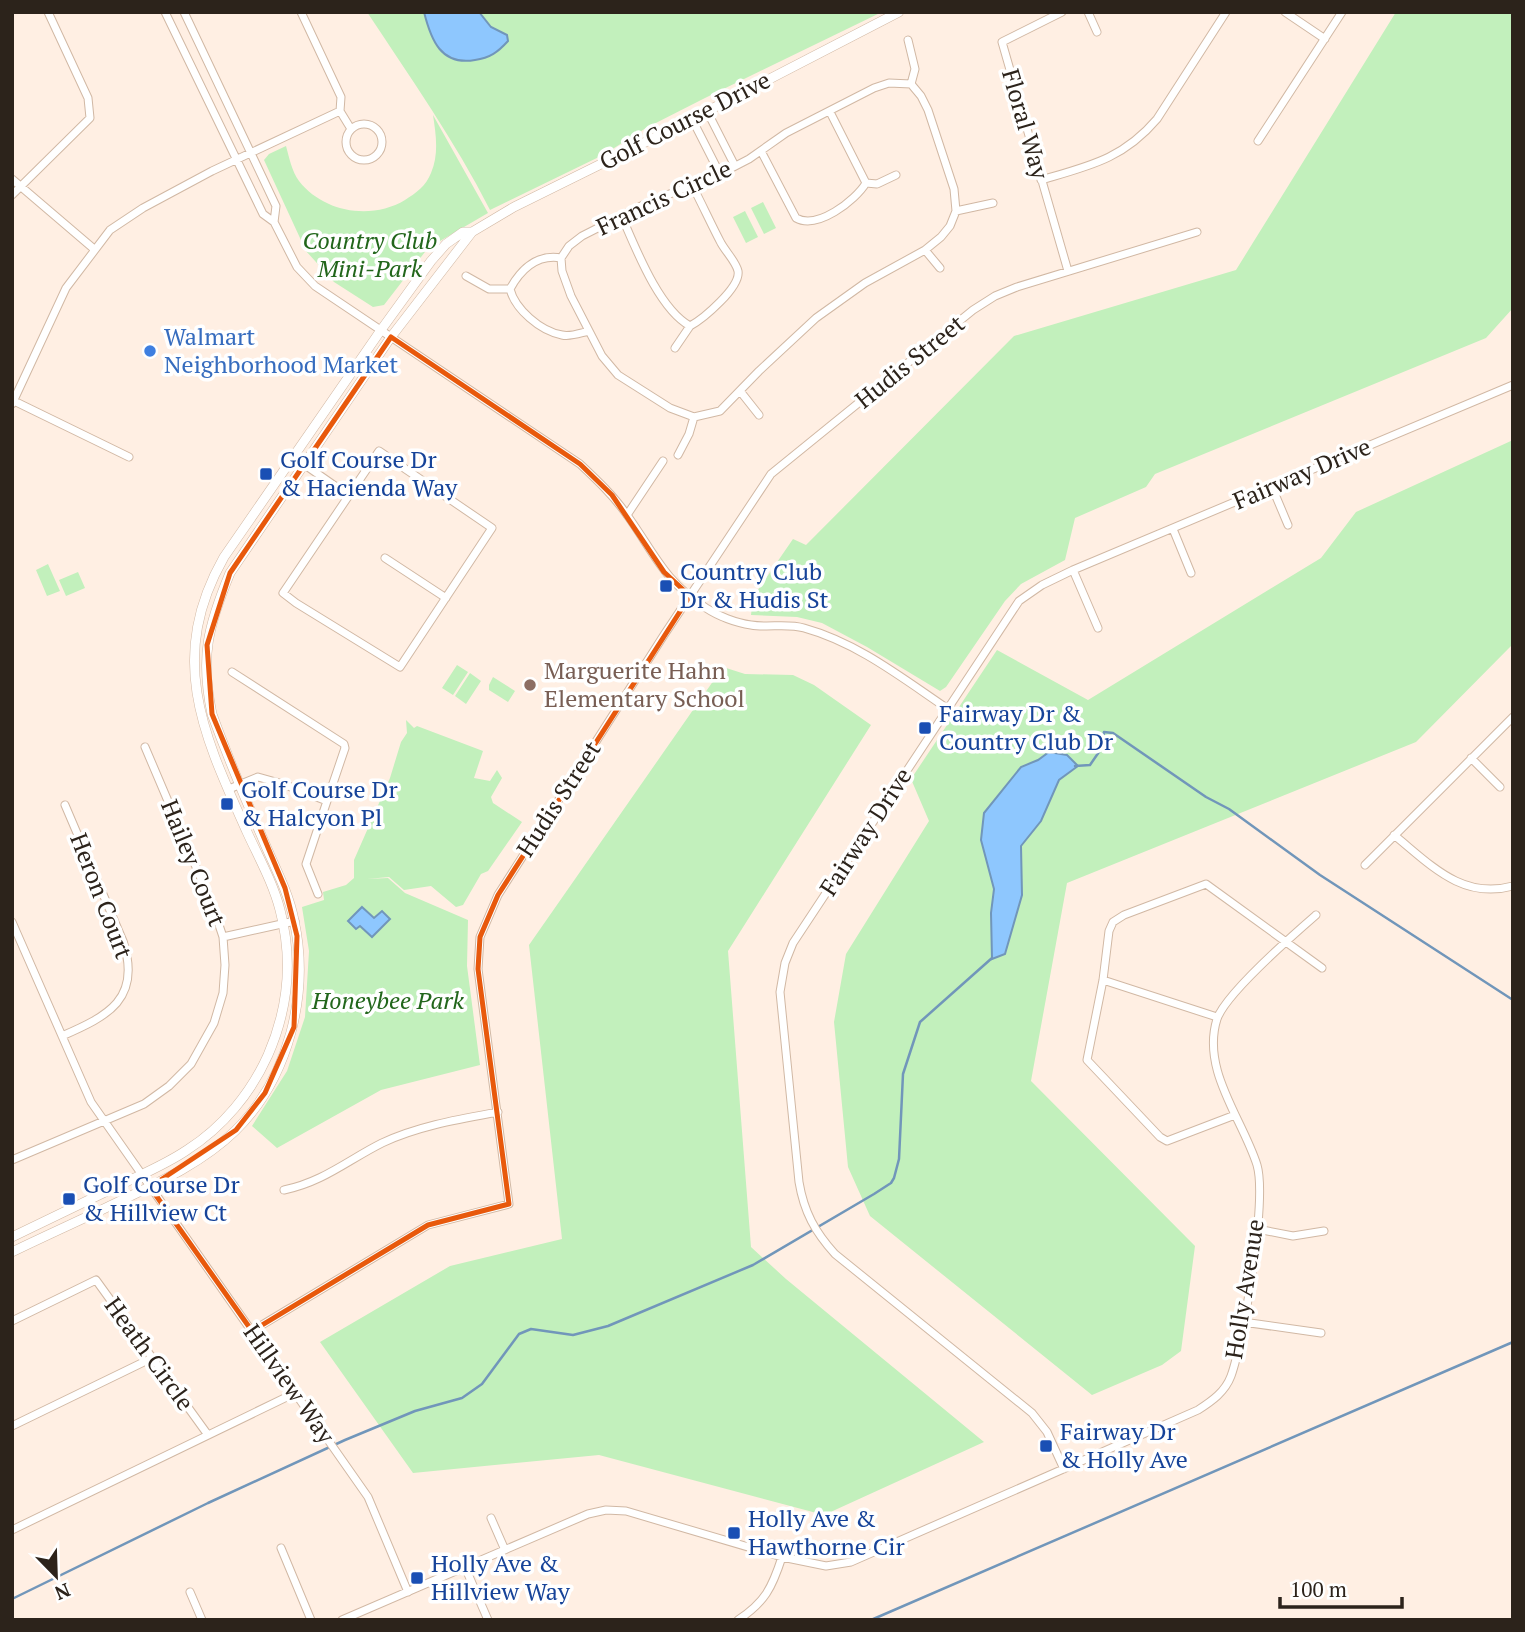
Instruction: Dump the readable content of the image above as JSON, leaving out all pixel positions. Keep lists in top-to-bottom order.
{
  "streets": {
    "street": [
      "Golf Course Drive",
      "Floral Way",
      "Francis Circle",
      "Hudis Street",
      "Fairway Drive",
      "Hailey Court",
      "Heron Court",
      "Holly Avenue",
      "Heath Circle",
      "Hillview Way"
    ]
  },
  "crossings": [
    ["Golf Course Drive", "Hillview Way"],
    ["Floral Way", "Hudis Street"],
    ["Hudis Street", "Hillview Way"],
    ["Fairway Drive", "Holly Avenue"],
    ["Hailey Court", "Hillview Way"],
    ["Heron Court", "Hillview Way"],
    ["Holly Avenue", "Hillview Way"],
    ["Heath Circle", "Hillview Way"]
  ],
  "parks": ["Country Club Mini-Park", "Honeybee Park"],
  "places": {
    "other": ["Walmart Neighborhood Market", "Marguerite Hahn Elementary School"],
    "transit": [
      "Golf Course Dr & Hacienda Way",
      "Country Club Dr & Hudis St",
      "Fairway Dr & Country Club Dr",
      "Golf Course Dr & Halcyon Pl",
      "Golf Course Dr & Hillview Ct",
      "Fairway Dr & Holly Ave",
      "Holly Ave & Hawthorne Cir",
      "Holly Ave & Hillview Way"
    ]
  },
  "scale_bar": "100 m",
  "north": "bottom right"
}
